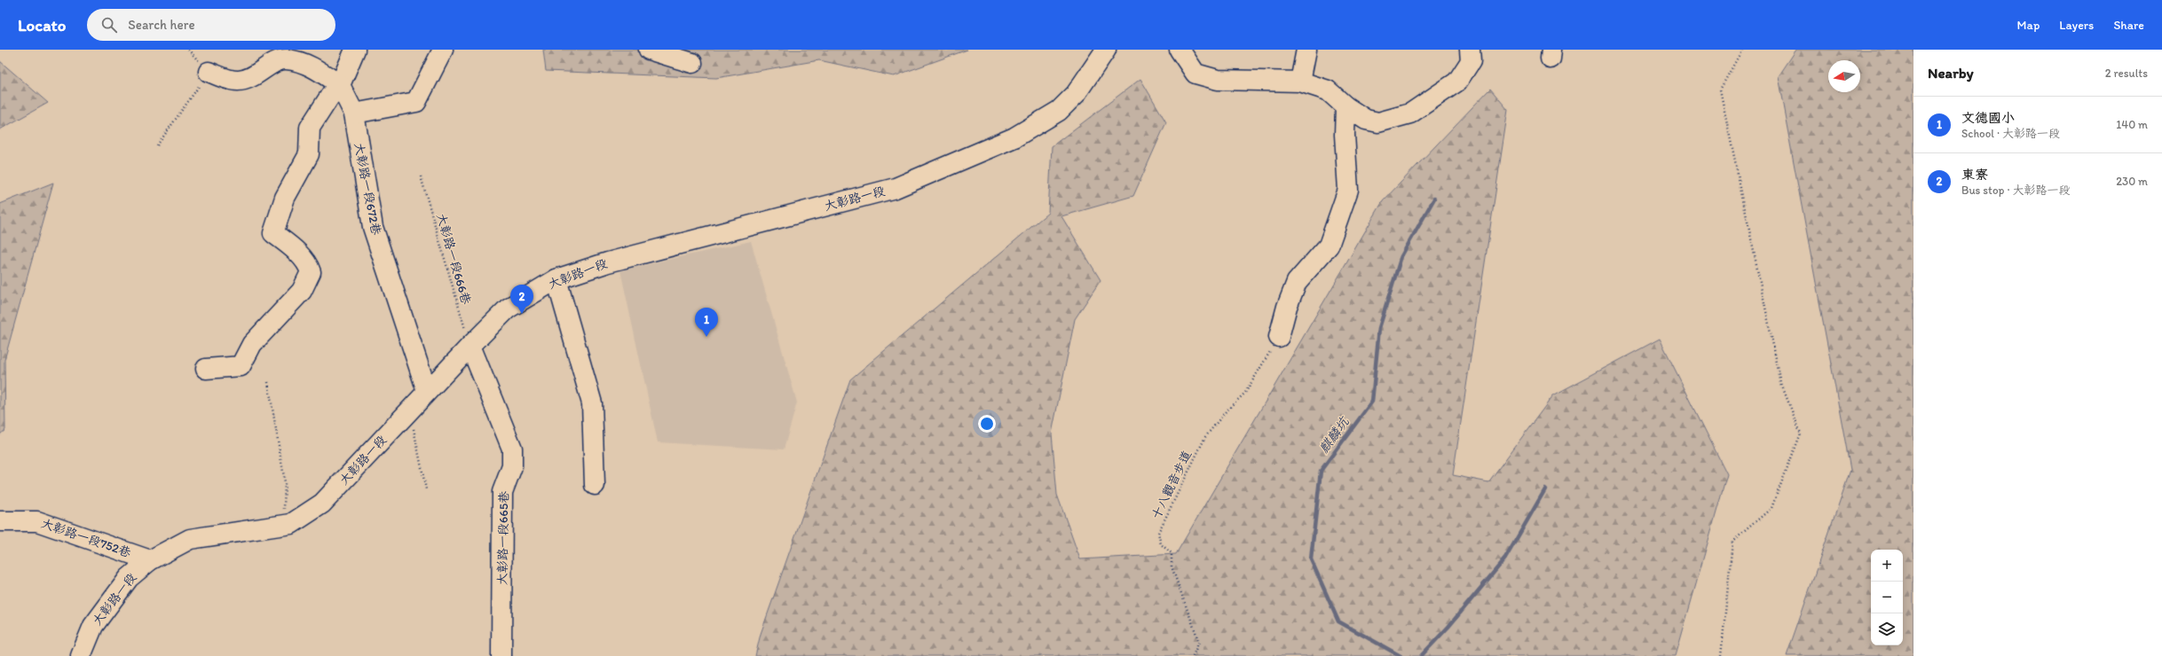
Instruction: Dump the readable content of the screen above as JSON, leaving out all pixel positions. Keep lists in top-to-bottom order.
{
  "streets": {
    "main road": [
      "大彰路一段672巷",
      "大彰路一段",
      "大彰路一段752巷",
      "大彰路一段665巷"
    ],
    "path": ["大彰路一段666巷", "十八觀音步道"]
  },
  "crossings": [
    ["大彰路一段672巷", "大彰路一段"],
    ["大彰路一段", "大彰路一段666巷"],
    ["大彰路一段", "大彰路一段752巷"],
    ["大彰路一段", "大彰路一段665巷"],
    ["大彰路一段666巷", "大彰路一段665巷"]
  ],
  "water": ["麒麟坑"],
  "north": "left",
  "page": {
    "header": "Locato",
    "search": "Search here",
    "nav": ["Map", "Layers", "Share"],
    "heading": ["Nearby", "2 results"],
    "list": [
      {
        "mark": "1",
        "name": "文德國小",
        "note": "School · 大彰路一段",
        "value": "140 m"
      },
      {
        "mark": "2",
        "name": "東寮",
        "note": "Bus stop · 大彰路一段",
        "value": "230 m"
      }
    ],
    "pins": ["2", "1"],
    "map_buttons": ["+", "−"]
  }
}
